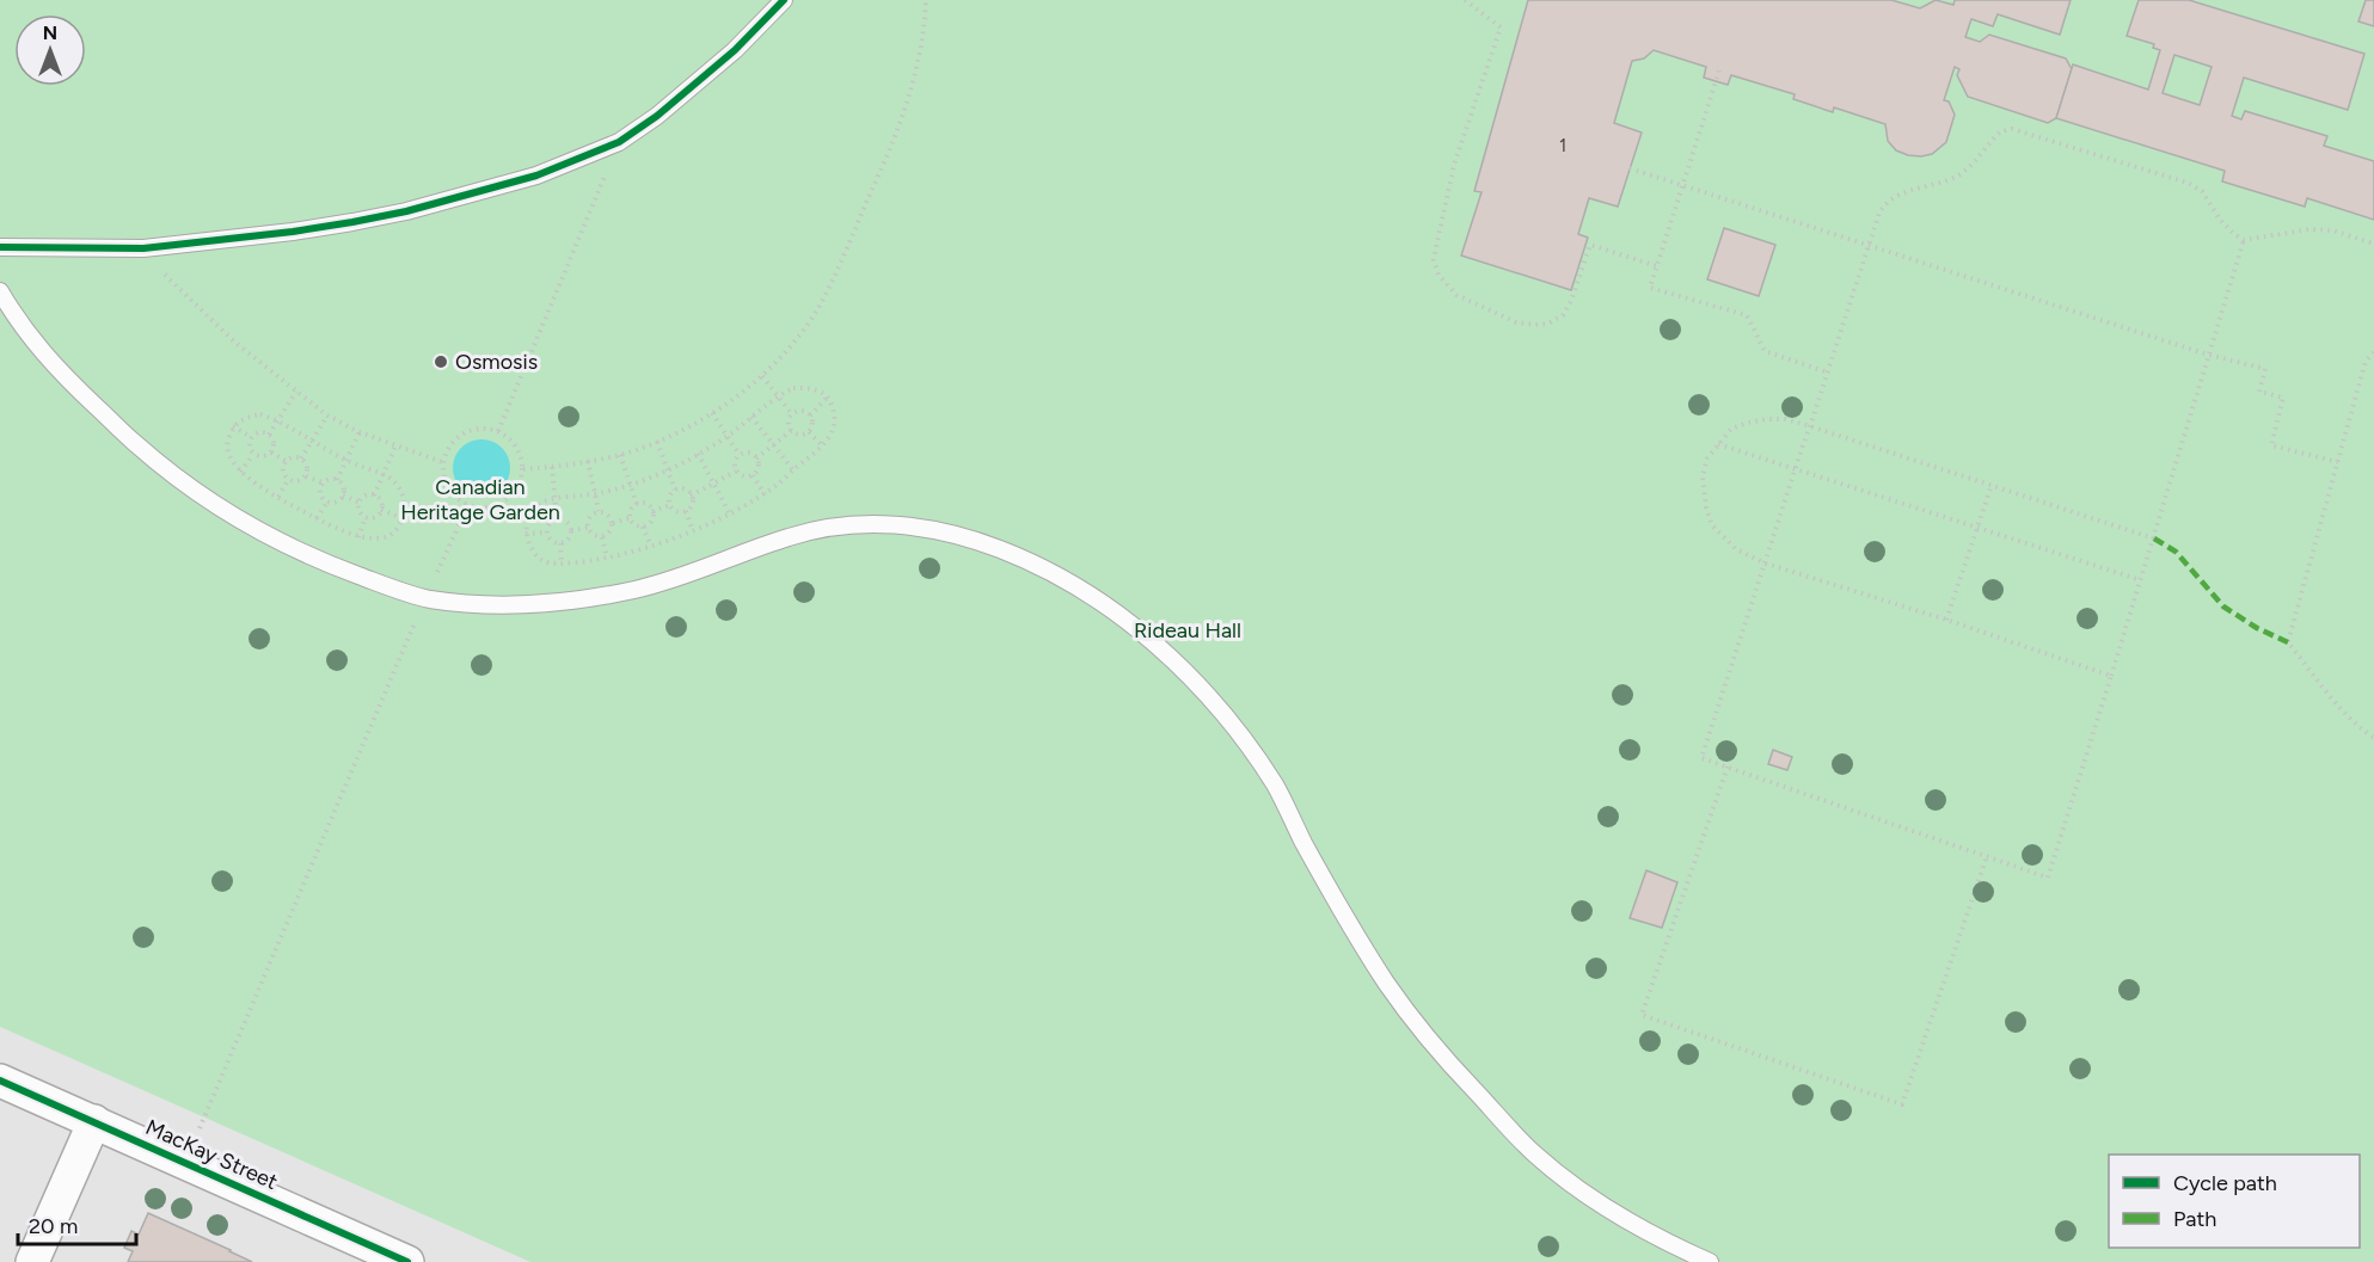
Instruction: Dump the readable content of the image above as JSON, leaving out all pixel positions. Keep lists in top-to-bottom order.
{
  "streets": {
    "street": ["MacKay Street"]
  },
  "parks": ["Canadian Heritage Garden", "Rideau Hall"],
  "places": ["Osmosis"],
  "house_numbers": ["1"],
  "legend": ["Cycle path", "Path"],
  "scale_bar": "20 m",
  "north": "top"
}
